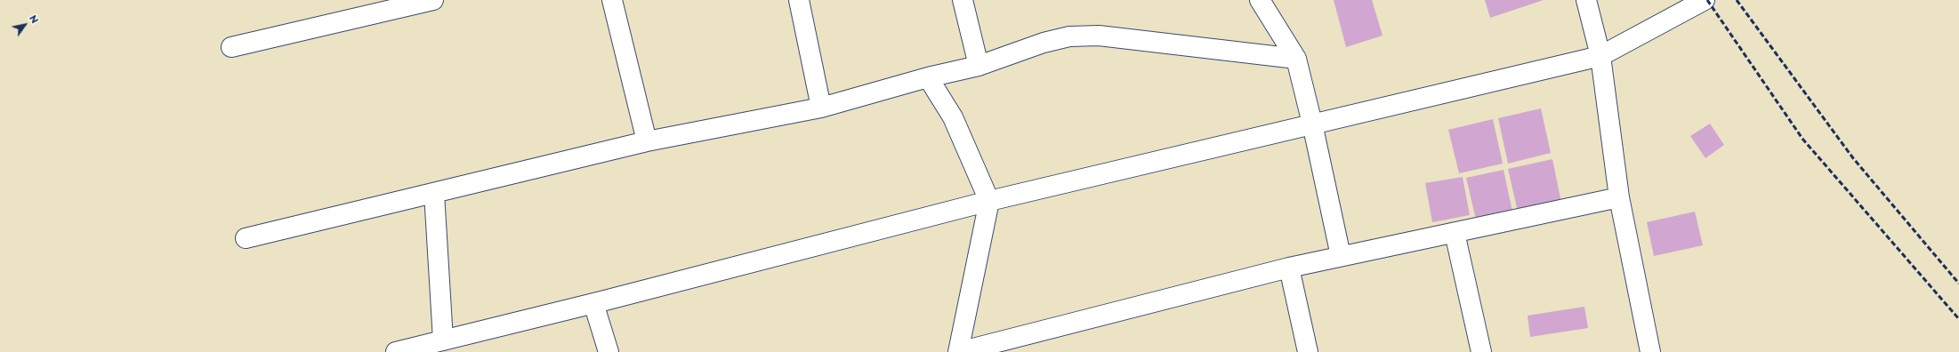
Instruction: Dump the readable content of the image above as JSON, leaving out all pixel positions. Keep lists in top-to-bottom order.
{
  "north": "top right"
}
